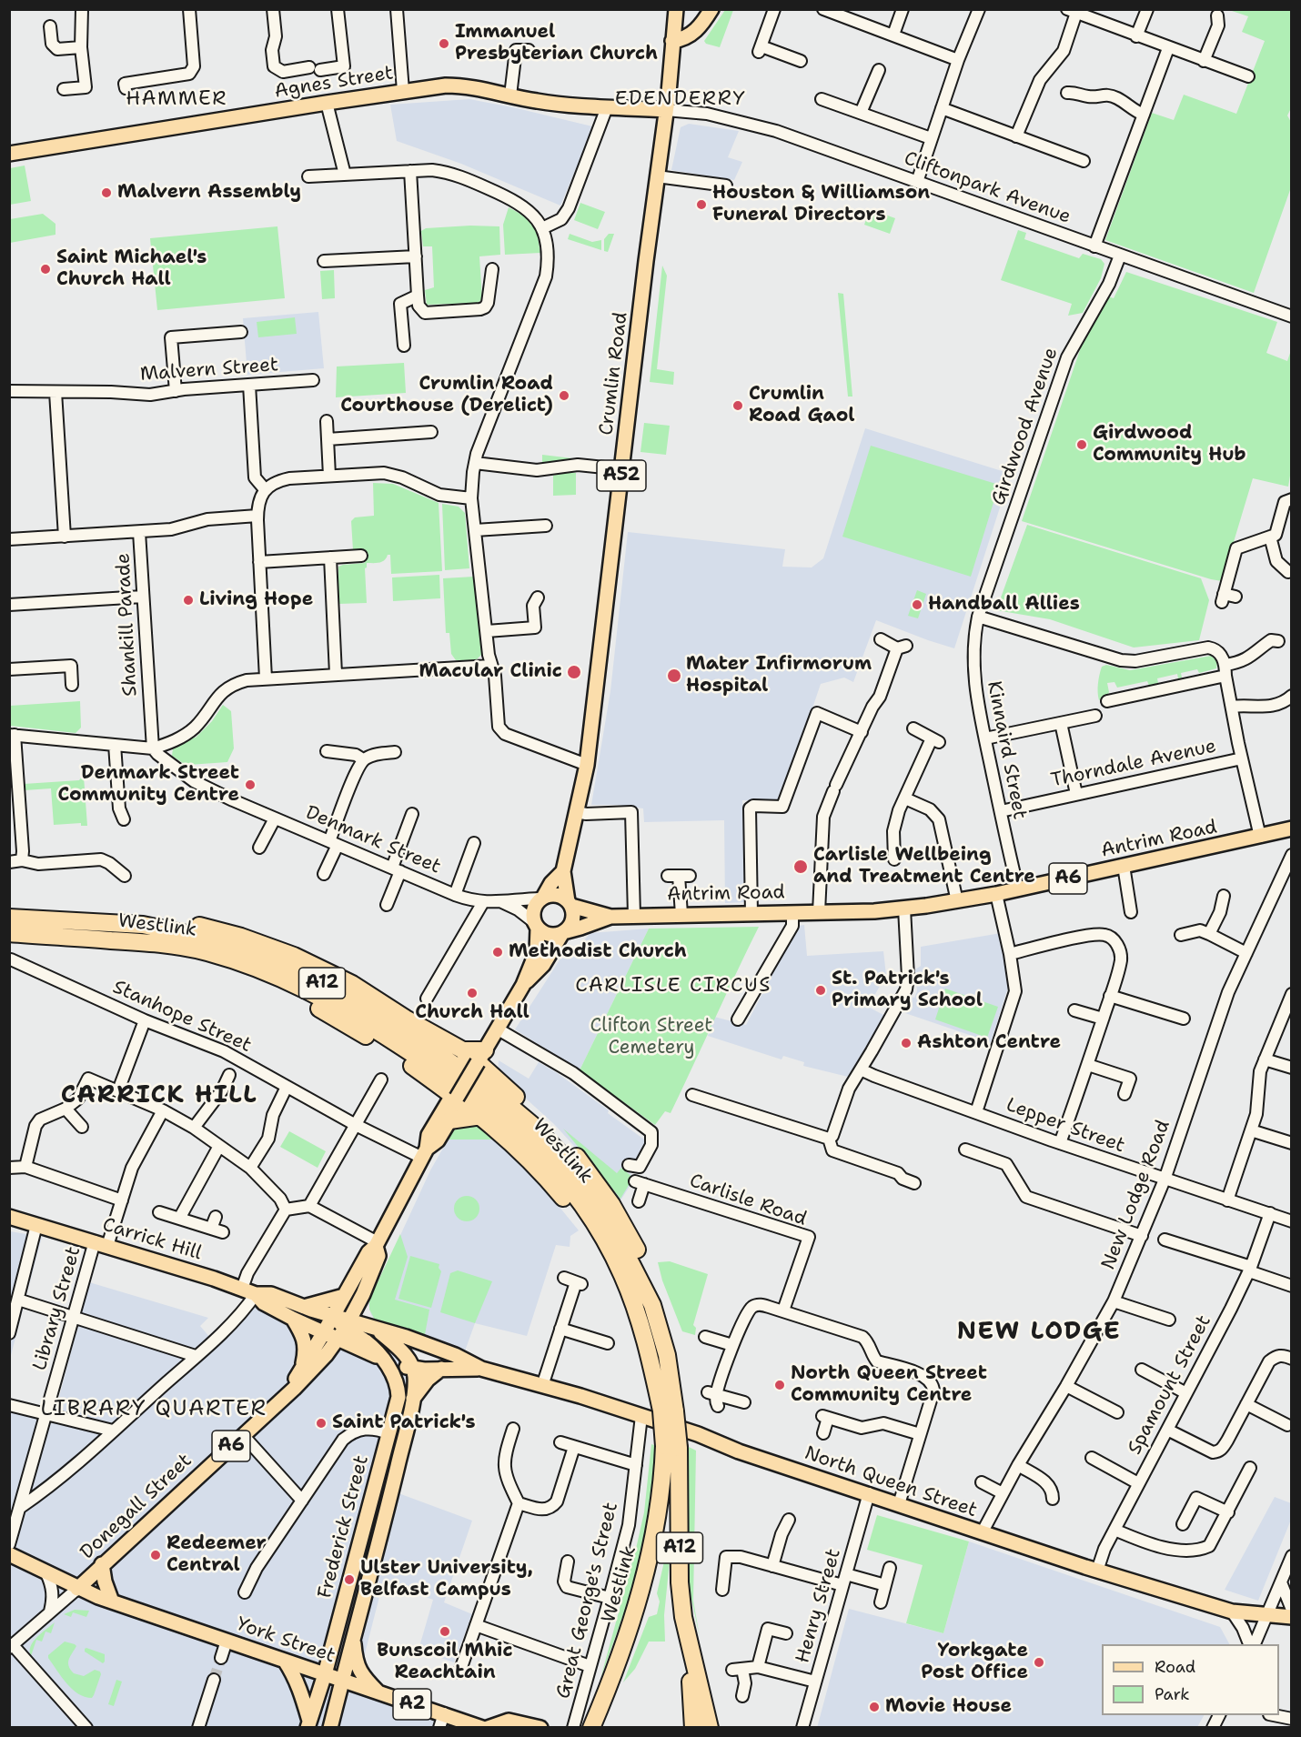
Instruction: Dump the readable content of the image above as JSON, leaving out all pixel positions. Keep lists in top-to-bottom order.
{
  "streets": {
    "highway": ["Westlink", "A12"],
    "main road": [
      "Agnes Street",
      "Crumlin Road",
      "A52",
      "Antrim Road",
      "A6",
      "Carrick Hill",
      "North Queen Street",
      "Donegall Street",
      "Frederick Street",
      "York Street",
      "A2"
    ],
    "street": [
      "Cliftonpark Avenue",
      "Malvern Street",
      "Girdwood Avenue",
      "Shankill Parade",
      "Kinnaird Street",
      "Thorndale Avenue",
      "Denmark Street",
      "Stanhope Street",
      "Lepper Street",
      "New Lodge Road",
      "Carlisle Road",
      "Library Street",
      "Spamount Street",
      "Great George's Street",
      "Henry Street"
    ]
  },
  "crossings": [
    ["Agnes Street", "Cliftonpark Avenue"],
    ["Agnes Street", "Crumlin Road"],
    ["Cliftonpark Avenue", "Crumlin Road"],
    ["Cliftonpark Avenue", "Girdwood Avenue"],
    ["Crumlin Road", "Antrim Road"],
    ["Crumlin Road", "Denmark Street"],
    ["Crumlin Road", "A6"],
    ["Girdwood Avenue", "Kinnaird Street"],
    ["Shankill Parade", "Denmark Street"],
    ["Kinnaird Street", "Thorndale Avenue"],
    ["Kinnaird Street", "Antrim Road"],
    ["Antrim Road", "Denmark Street"],
    ["Antrim Road", "A6"],
    ["Denmark Street", "A6"],
    ["A6", "Stanhope Street"],
    ["A6", "Carrick Hill"],
    ["A6", "North Queen Street"],
    ["A6", "Donegall Street"],
    ["Lepper Street", "New Lodge Road"],
    ["Lepper Street", "Spamount Street"],
    ["New Lodge Road", "North Queen Street"],
    ["Carrick Hill", "Library Street"],
    ["Carrick Hill", "North Queen Street"],
    ["Carrick Hill", "Donegall Street"],
    ["Spamount Street", "North Queen Street"],
    ["North Queen Street", "Donegall Street"],
    ["North Queen Street", "Frederick Street"],
    ["North Queen Street", "Great George's Street"],
    ["North Queen Street", "Henry Street"],
    ["Donegall Street", "York Street"],
    ["Frederick Street", "York Street"]
  ],
  "districts": [
    "HAMMER",
    "EDENDERRY",
    "CARLISLE CIRCUS",
    "CARRICK HILL",
    "NEW LODGE",
    "LIBRARY QUARTER"
  ],
  "parks": ["Clifton Street Cemetery"],
  "places": [
    "Immanuel Presbyterian Church",
    "Malvern Assembly",
    "Houston & Williamson Funeral Directors",
    "Saint Michael's Church Hall",
    "Crumlin Road Courthouse (Derelict)",
    "Crumlin Road Gaol",
    "Girdwood Community Hub",
    "Living Hope",
    "Handball Allies",
    "Macular Clinic",
    "Mater Infirmorum Hospital",
    "Denmark Street Community Centre",
    "Carlisle Wellbeing and Treatment Centre",
    "Methodist Church",
    "St. Patrick's Primary School",
    "Church Hall",
    "Ashton Centre",
    "North Queen Street Community Centre",
    "Saint Patrick's",
    "Redeemer Central",
    "Ulster University, Belfast Campus",
    "Bunscoil Mhic Reachtain",
    "Yorkgate Post Office",
    "Movie House"
  ],
  "legend": ["Road", "Park"]
}
